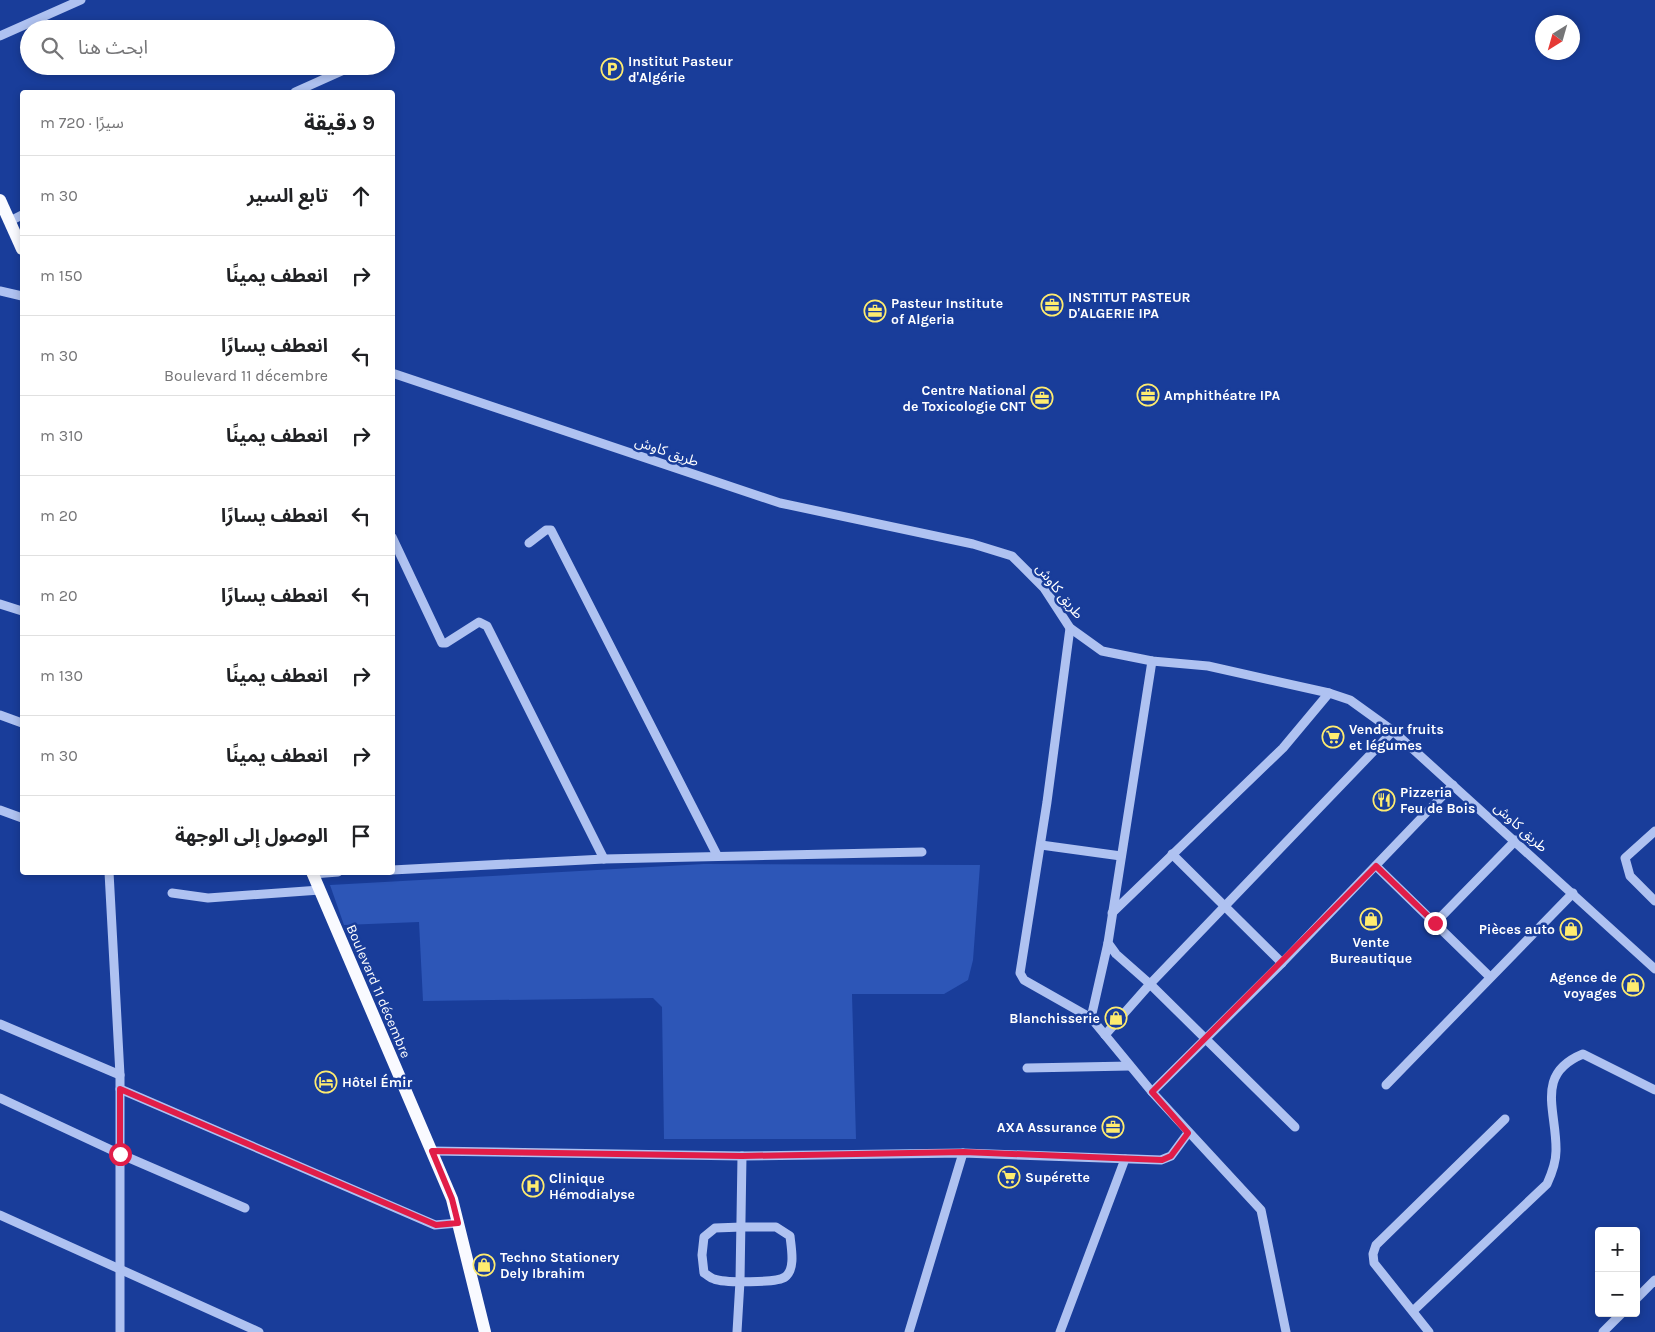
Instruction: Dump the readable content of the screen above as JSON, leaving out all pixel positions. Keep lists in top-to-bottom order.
{
  "streets": {
    "main road": ["Boulevard 11 décembre"],
    "street": ["طريق كاوش"]
  },
  "places": {
    "parking": ["Institut Pasteur d'Algérie"],
    "office": [
      "INSTITUT PASTEUR D'ALGERIE IPA",
      "Pasteur Institute of Algeria",
      "Amphithéatre IPA",
      "Centre National de Toxicologie CNT",
      "AXA Assurance"
    ],
    "supermarket": ["Vendeur fruits et légumes", "Supérette"],
    "restaurant": ["Pizzeria Feu de Bois"],
    "shop": [
      "Vente Bureautique",
      "Pièces auto",
      "Agence de voyages",
      "Blanchisserie",
      "Techno Stationery Dely Ibrahim"
    ],
    "hotel": ["Hôtel Émir"],
    "hospital": ["Clinique Hémodialyse"]
  },
  "north": "bottom left",
  "page": {
    "search": "ابحث هنا",
    "heading": ["9 دقيقة", "سيرًا · 720 m"],
    "list": [
      ["تابع السير", "30 m"],
      ["انعطف يمينًا", "150 m"],
      ["انعطف يسارًا", "Boulevard 11 décembre", "30 m"],
      ["انعطف يمينًا", "310 m"],
      ["انعطف يسارًا", "20 m"],
      ["انعطف يسارًا", "20 m"],
      ["انعطف يمينًا", "130 m"],
      ["انعطف يمينًا", "30 m"],
      "الوصول إلى الوجهة"
    ],
    "map_buttons": ["+", "−"]
  }
}
